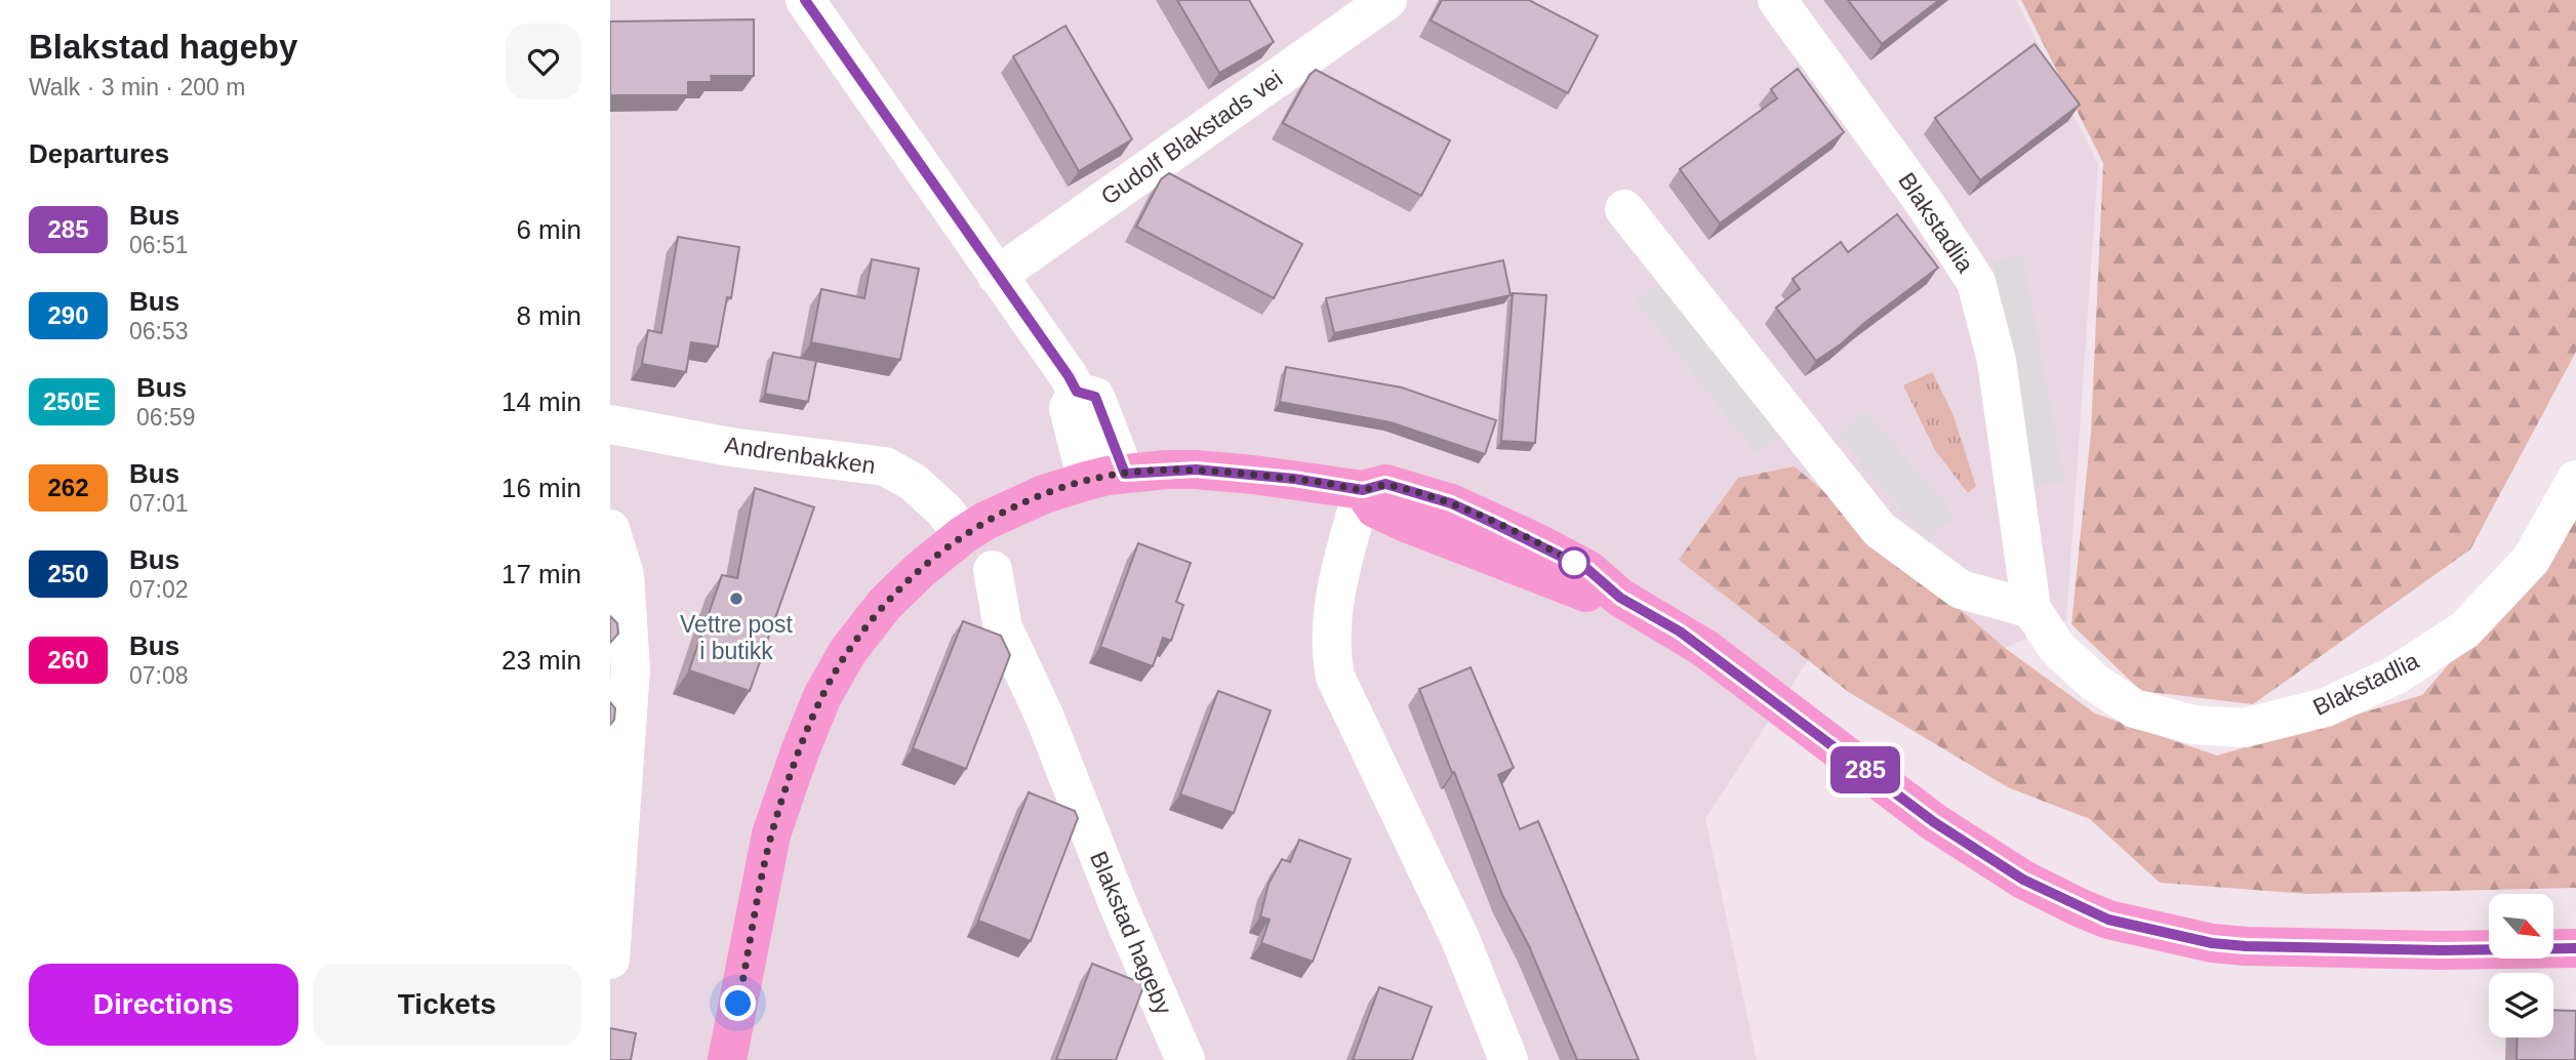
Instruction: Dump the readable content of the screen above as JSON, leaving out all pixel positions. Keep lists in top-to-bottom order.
{
  "streets": {
    "street": [
      "Gudolf Blakstads vei",
      "Blakstadlia",
      "Andrenbakken",
      "Blakstad hageby"
    ]
  },
  "places": ["Vettre post i butikk"],
  "lines": ["bus line 285"],
  "north": "bottom right",
  "page": {
    "heading": [
      ["Blakstad hageby", "Walk · 3 min · 200 m"],
      "Departures"
    ],
    "on_map": "285",
    "list": [
      {
        "mark": "285",
        "name": "Bus",
        "note": "06:51",
        "value": "6 min"
      },
      {
        "mark": "290",
        "name": "Bus",
        "note": "06:53",
        "value": "8 min"
      },
      {
        "mark": "250E",
        "name": "Bus",
        "note": "06:59",
        "value": "14 min"
      },
      {
        "mark": "262",
        "name": "Bus",
        "note": "07:01",
        "value": "16 min"
      },
      {
        "mark": "250",
        "name": "Bus",
        "note": "07:02",
        "value": "17 min"
      },
      {
        "mark": "260",
        "name": "Bus",
        "note": "07:08",
        "value": "23 min"
      }
    ],
    "buttons": ["Directions", "Tickets"]
  }
}
